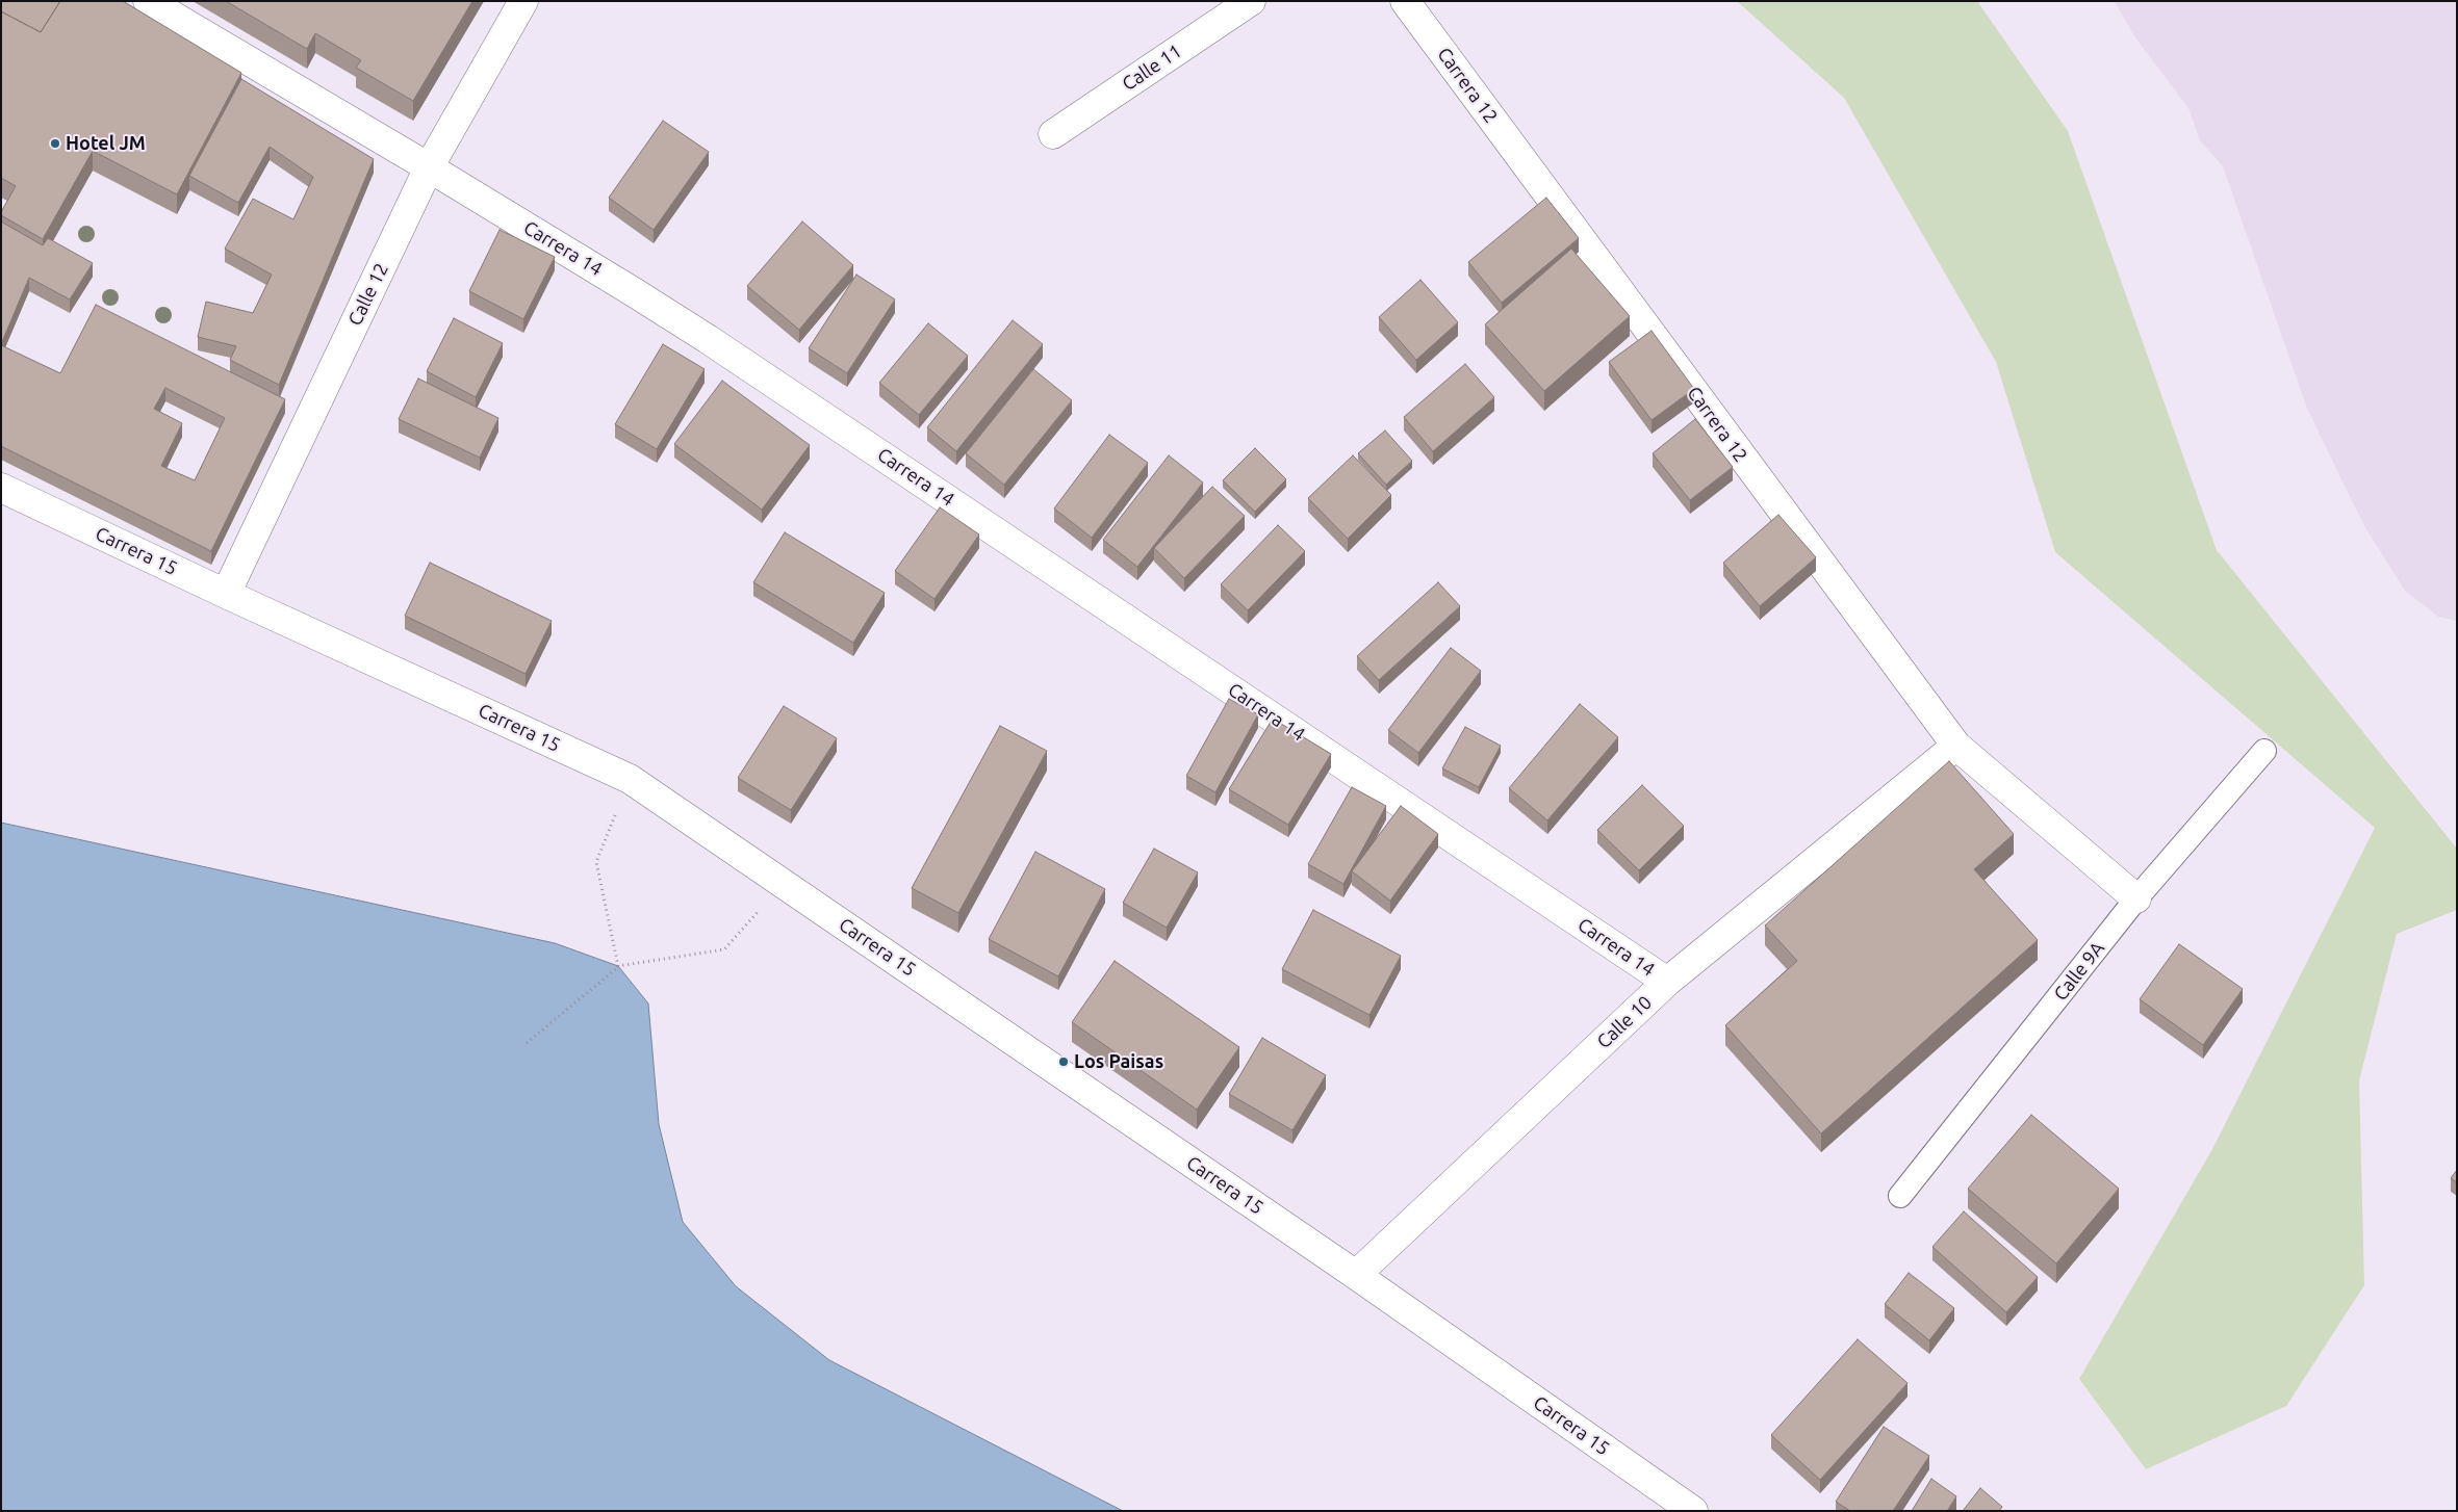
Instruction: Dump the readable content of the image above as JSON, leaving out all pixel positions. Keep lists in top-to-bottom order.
{
  "streets": {
    "street": [
      "Calle 11",
      "Carrera 12",
      "Carrera 14",
      "Calle 12",
      "Carrera 15",
      "Calle 10"
    ],
    "lane": ["Calle 9A"]
  },
  "crossings": [
    ["Carrera 12", "Calle 9A"],
    ["Carrera 12", "Calle 10"],
    ["Carrera 14", "Calle 12"],
    ["Carrera 14", "Calle 10"],
    ["Calle 12", "Carrera 15"],
    ["Carrera 15", "Calle 10"]
  ],
  "places": ["Hotel JM", "Los Paisas"]
}
